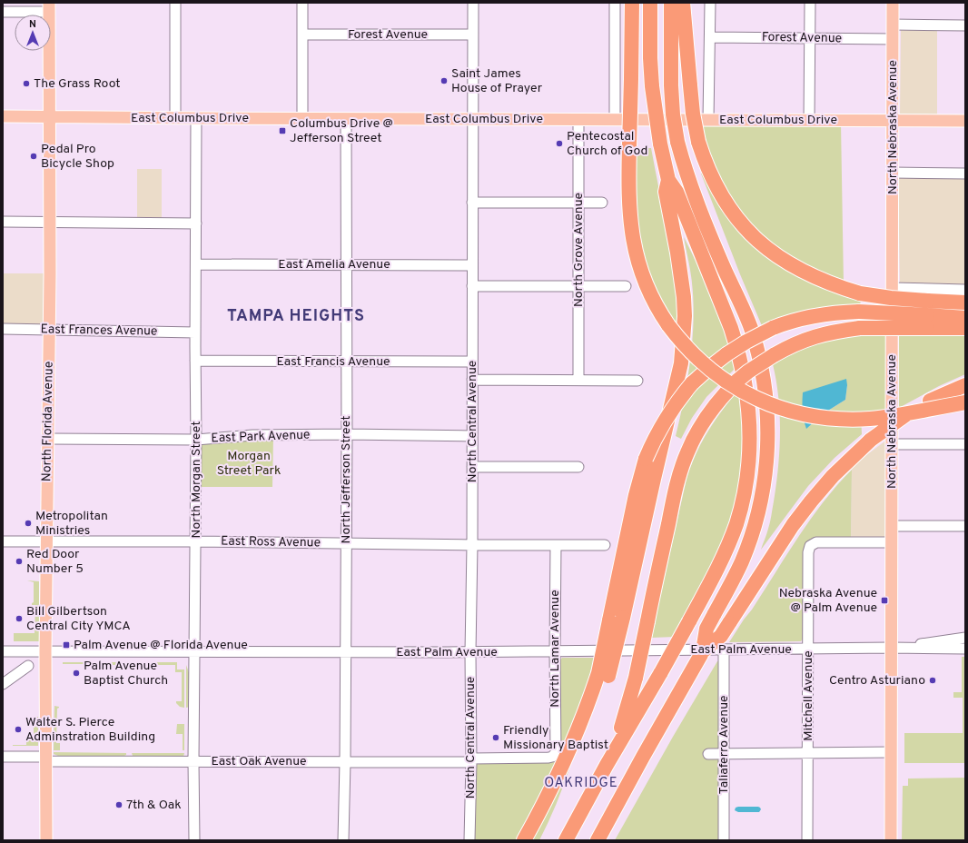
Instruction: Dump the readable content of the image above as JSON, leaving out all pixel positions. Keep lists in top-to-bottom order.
{
  "streets": {
    "main road": ["East Columbus Drive", "North Nebraska Avenue", "North Florida Avenue"],
    "street": [
      "Forest Avenue",
      "North Grove Avenue",
      "East Amelia Avenue",
      "East Frances Avenue",
      "East Francis Avenue",
      "North Central Avenue",
      "East Park Avenue",
      "North Morgan Street",
      "North Jefferson Street",
      "East Ross Avenue",
      "North Lamar Avenue",
      "East Palm Avenue",
      "Mitchell Avenue",
      "Taliaferro Avenue",
      "East Oak Avenue"
    ]
  },
  "crossings": [
    ["Forest Avenue", "North Nebraska Avenue"],
    ["Forest Avenue", "North Central Avenue"],
    ["East Columbus Drive", "North Nebraska Avenue"],
    ["East Columbus Drive", "North Grove Avenue"],
    ["East Columbus Drive", "North Florida Avenue"],
    ["East Columbus Drive", "North Central Avenue"],
    ["East Columbus Drive", "North Morgan Street"],
    ["East Columbus Drive", "North Jefferson Street"],
    ["North Nebraska Avenue", "East Palm Avenue"],
    ["North Nebraska Avenue", "Mitchell Avenue"],
    ["East Amelia Avenue", "North Central Avenue"],
    ["East Amelia Avenue", "North Morgan Street"],
    ["East Amelia Avenue", "North Jefferson Street"],
    ["East Frances Avenue", "North Florida Avenue"],
    ["East Frances Avenue", "North Morgan Street"],
    ["East Francis Avenue", "North Central Avenue"],
    ["East Francis Avenue", "North Morgan Street"],
    ["East Francis Avenue", "North Jefferson Street"],
    ["North Florida Avenue", "East Park Avenue"],
    ["North Florida Avenue", "East Ross Avenue"],
    ["North Florida Avenue", "East Palm Avenue"],
    ["North Florida Avenue", "East Oak Avenue"],
    ["North Central Avenue", "East Park Avenue"],
    ["North Central Avenue", "East Ross Avenue"],
    ["North Central Avenue", "East Palm Avenue"],
    ["North Central Avenue", "East Oak Avenue"],
    ["East Park Avenue", "North Morgan Street"],
    ["East Park Avenue", "North Jefferson Street"],
    ["North Morgan Street", "East Ross Avenue"],
    ["North Morgan Street", "East Palm Avenue"],
    ["North Morgan Street", "East Oak Avenue"],
    ["North Jefferson Street", "East Ross Avenue"],
    ["North Jefferson Street", "East Palm Avenue"],
    ["North Jefferson Street", "East Oak Avenue"],
    ["East Ross Avenue", "North Lamar Avenue"],
    ["North Lamar Avenue", "East Palm Avenue"],
    ["North Lamar Avenue", "East Oak Avenue"],
    ["East Palm Avenue", "Mitchell Avenue"],
    ["East Palm Avenue", "Taliaferro Avenue"]
  ],
  "districts": ["TAMPA HEIGHTS", "OAKRIDGE"],
  "parks": ["Morgan Street Park"],
  "places": {
    "other": [
      "Saint James House of Prayer",
      "The Grass Root",
      "Pentecostal Church of God",
      "Pedal Pro Bicycle Shop",
      "Metropolitan Ministries",
      "Red Door Number 5",
      "Bill Gilbertson Central City YMCA",
      "Palm Avenue Baptist Church",
      "Centro Asturiano",
      "Walter S. Pierce Adminstration Building",
      "Friendly Missionary Baptist",
      "7th & Oak"
    ],
    "transit": ["Columbus Drive @ Jefferson Street", "Nebraska Avenue @ Palm Avenue", "Palm Avenue @ Florida Avenue"]
  },
  "north": "top"
}
